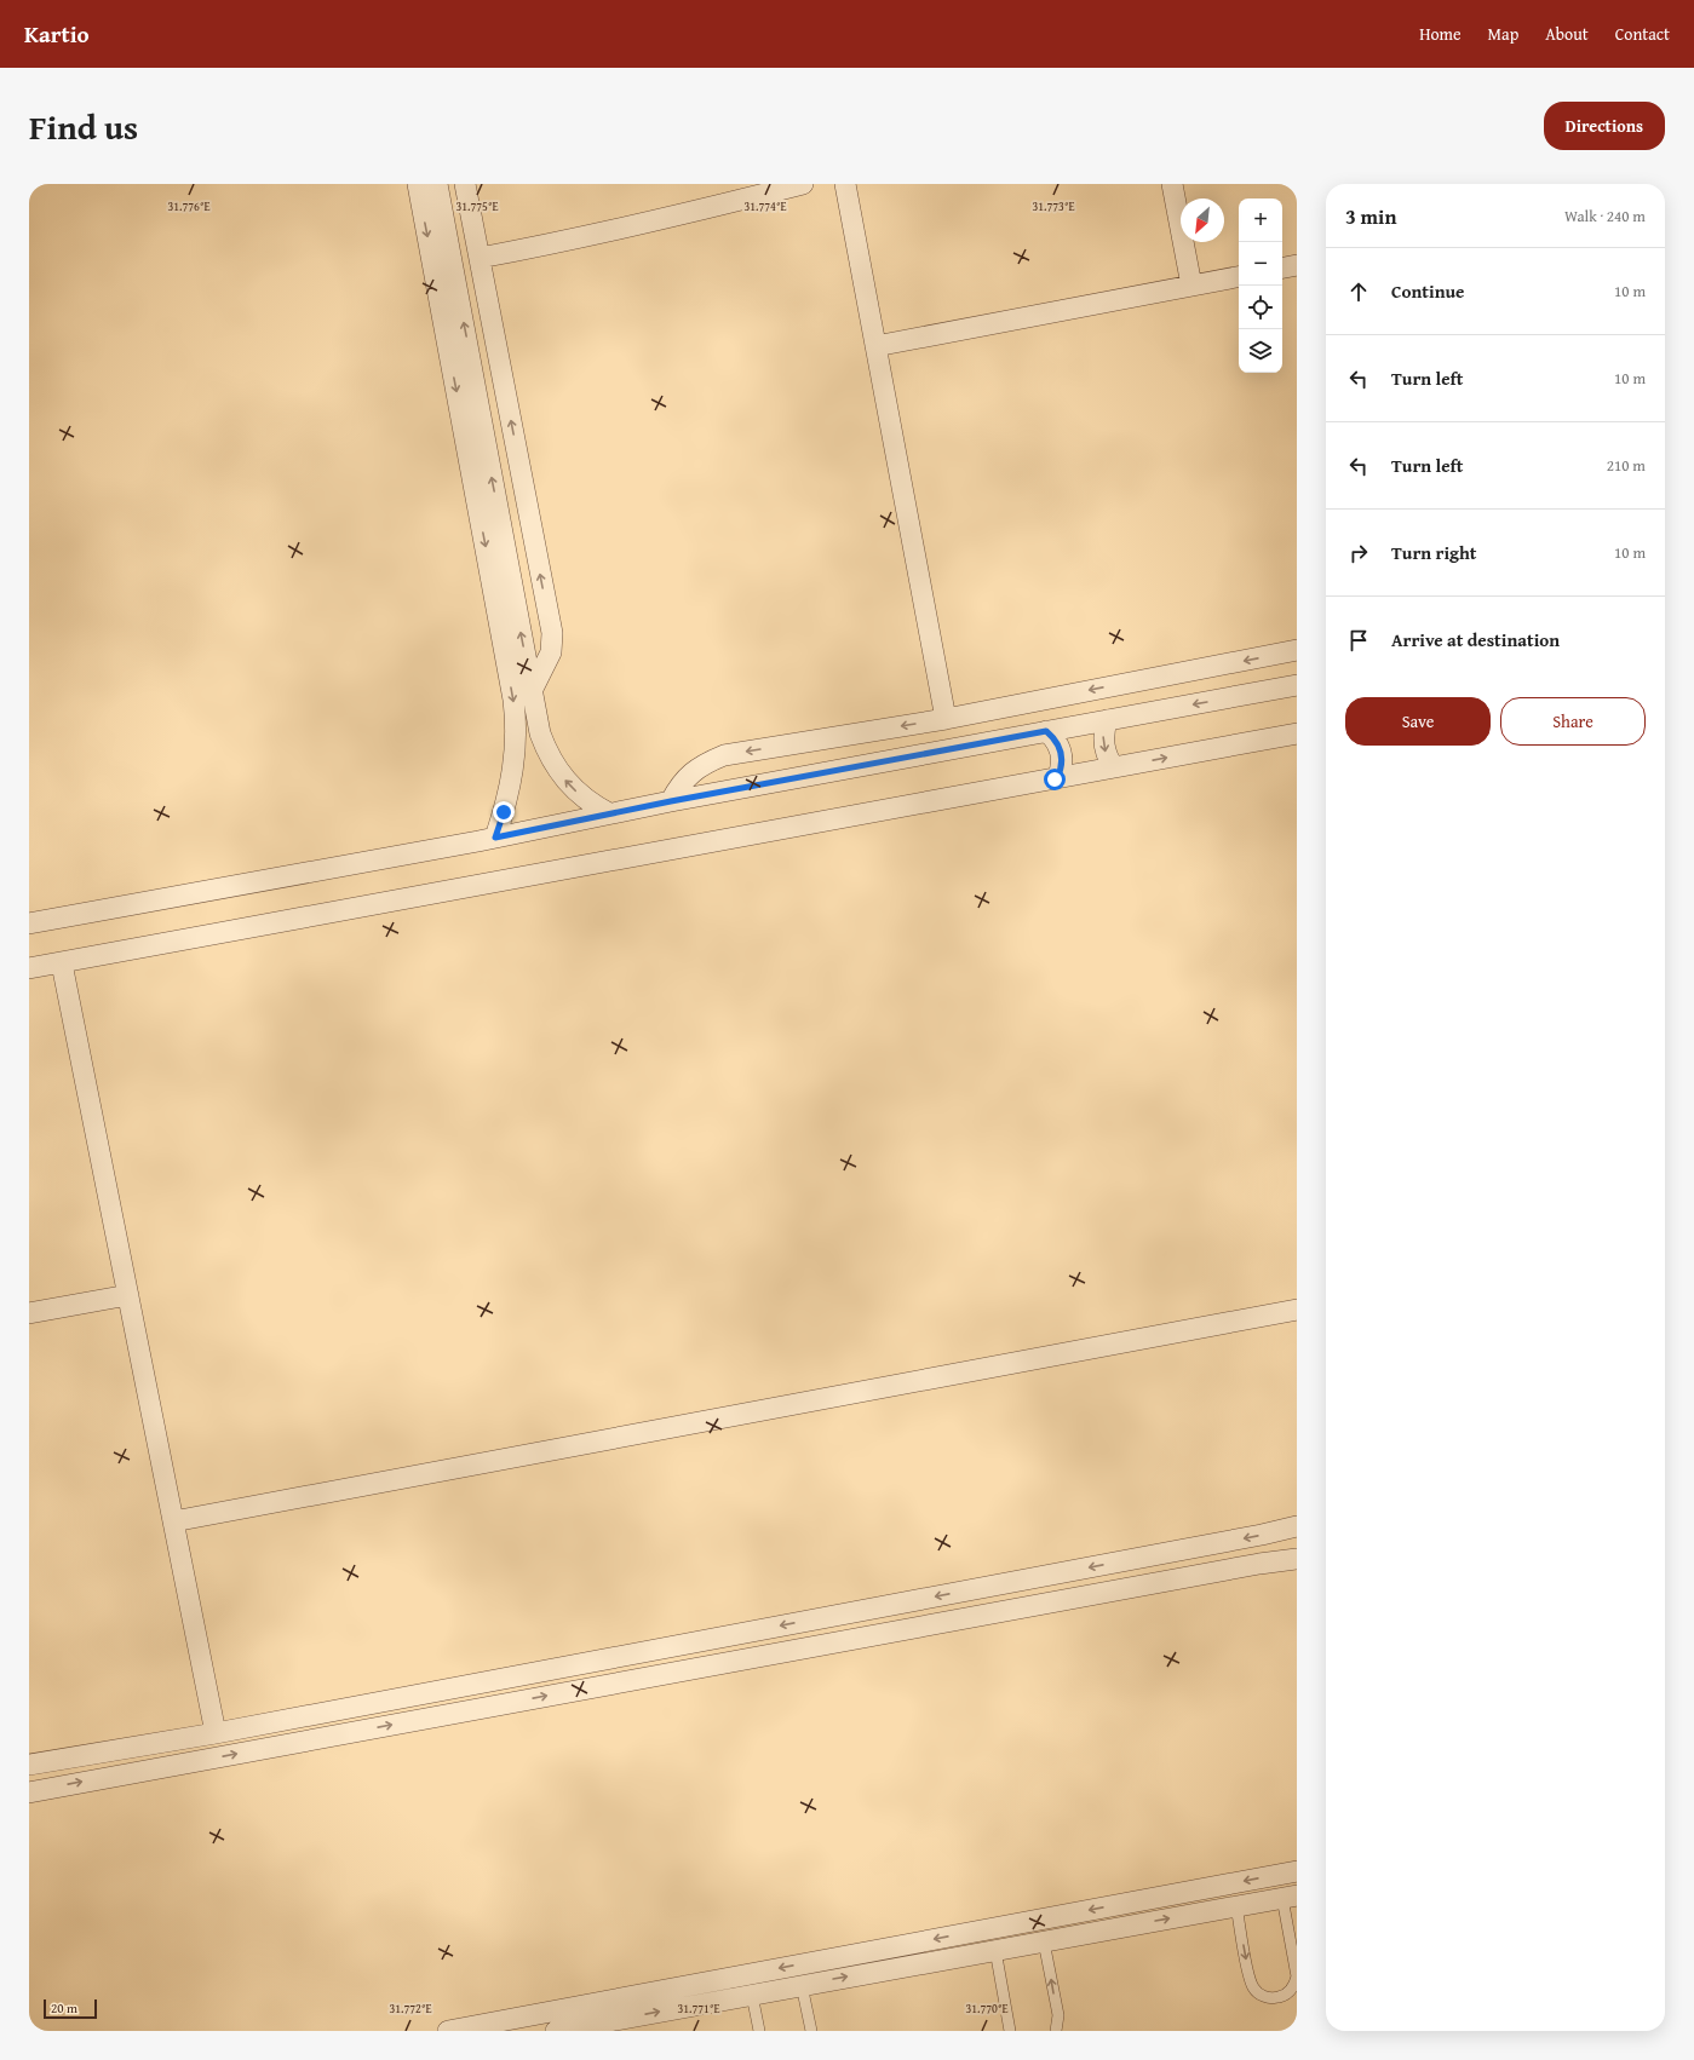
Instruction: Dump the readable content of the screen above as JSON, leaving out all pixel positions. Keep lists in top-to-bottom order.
{
  "scale_bar": "20 m",
  "north": "bottom left",
  "page": {
    "header": "Kartio",
    "nav": [
      "Home",
      "Map",
      "About",
      "Contact"
    ],
    "title": "Find us",
    "buttons": [
      "Directions",
      ["Save", "Share"]
    ],
    "heading": ["3 min", "Walk · 240 m"],
    "map_buttons": ["+", "−"],
    "list": [
      ["Continue", "10 m"],
      ["Turn left", "10 m"],
      ["Turn left", "210 m"],
      ["Turn right", "10 m"],
      "Arrive at destination"
    ],
    "scale": "20 m"
  },
  "coordinates": [
    "31.776°E",
    "31.775°E",
    "31.774°E",
    "31.773°E",
    "31.772°E",
    "31.771°E",
    "31.770°E"
  ]
}
